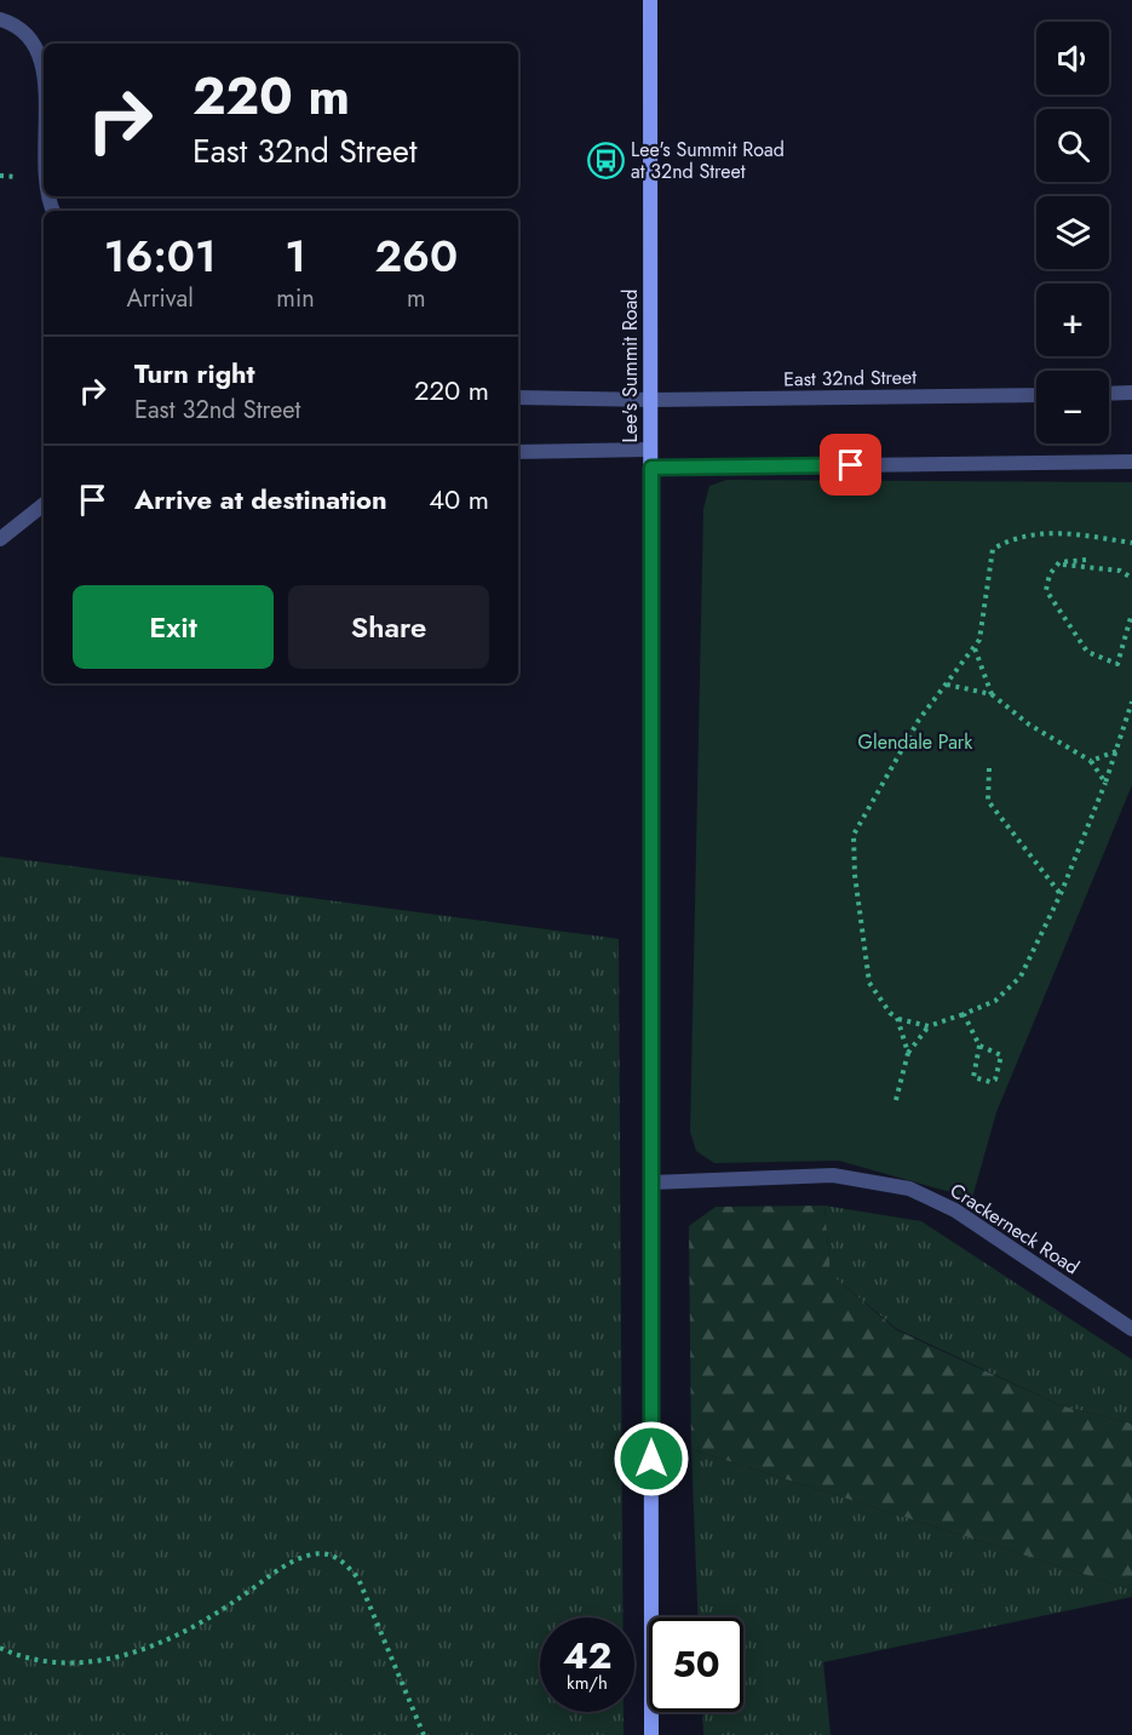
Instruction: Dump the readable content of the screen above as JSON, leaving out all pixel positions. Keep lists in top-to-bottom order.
{
  "streets": {
    "main road": ["Lee's Summit Road"],
    "street": ["East 32nd Street", "Crackerneck Road"]
  },
  "crossings": [
    ["Lee's Summit Road", "East 32nd Street"],
    ["Lee's Summit Road", "Crackerneck Road"]
  ],
  "parks": ["Glendale Park"],
  "places": {
    "bus stop": ["Lee's Summit Road at 32nd Street"]
  },
  "page": {
    "map_buttons": ["+", "−"],
    "turn": ["220 m", "East 32nd Street"],
    "eta": [
      "16:01",
      "Arrival",
      "1",
      "min",
      "260",
      "m"
    ],
    "list": [
      {
        "name": "Turn right",
        "note": "East 32nd Street",
        "value": "220 m"
      },
      {
        "name": "Arrive at destination",
        "value": "40 m"
      }
    ],
    "buttons": ["Exit", "Share"],
    "speed": "42 km/h",
    "limit": "50"
  }
}
